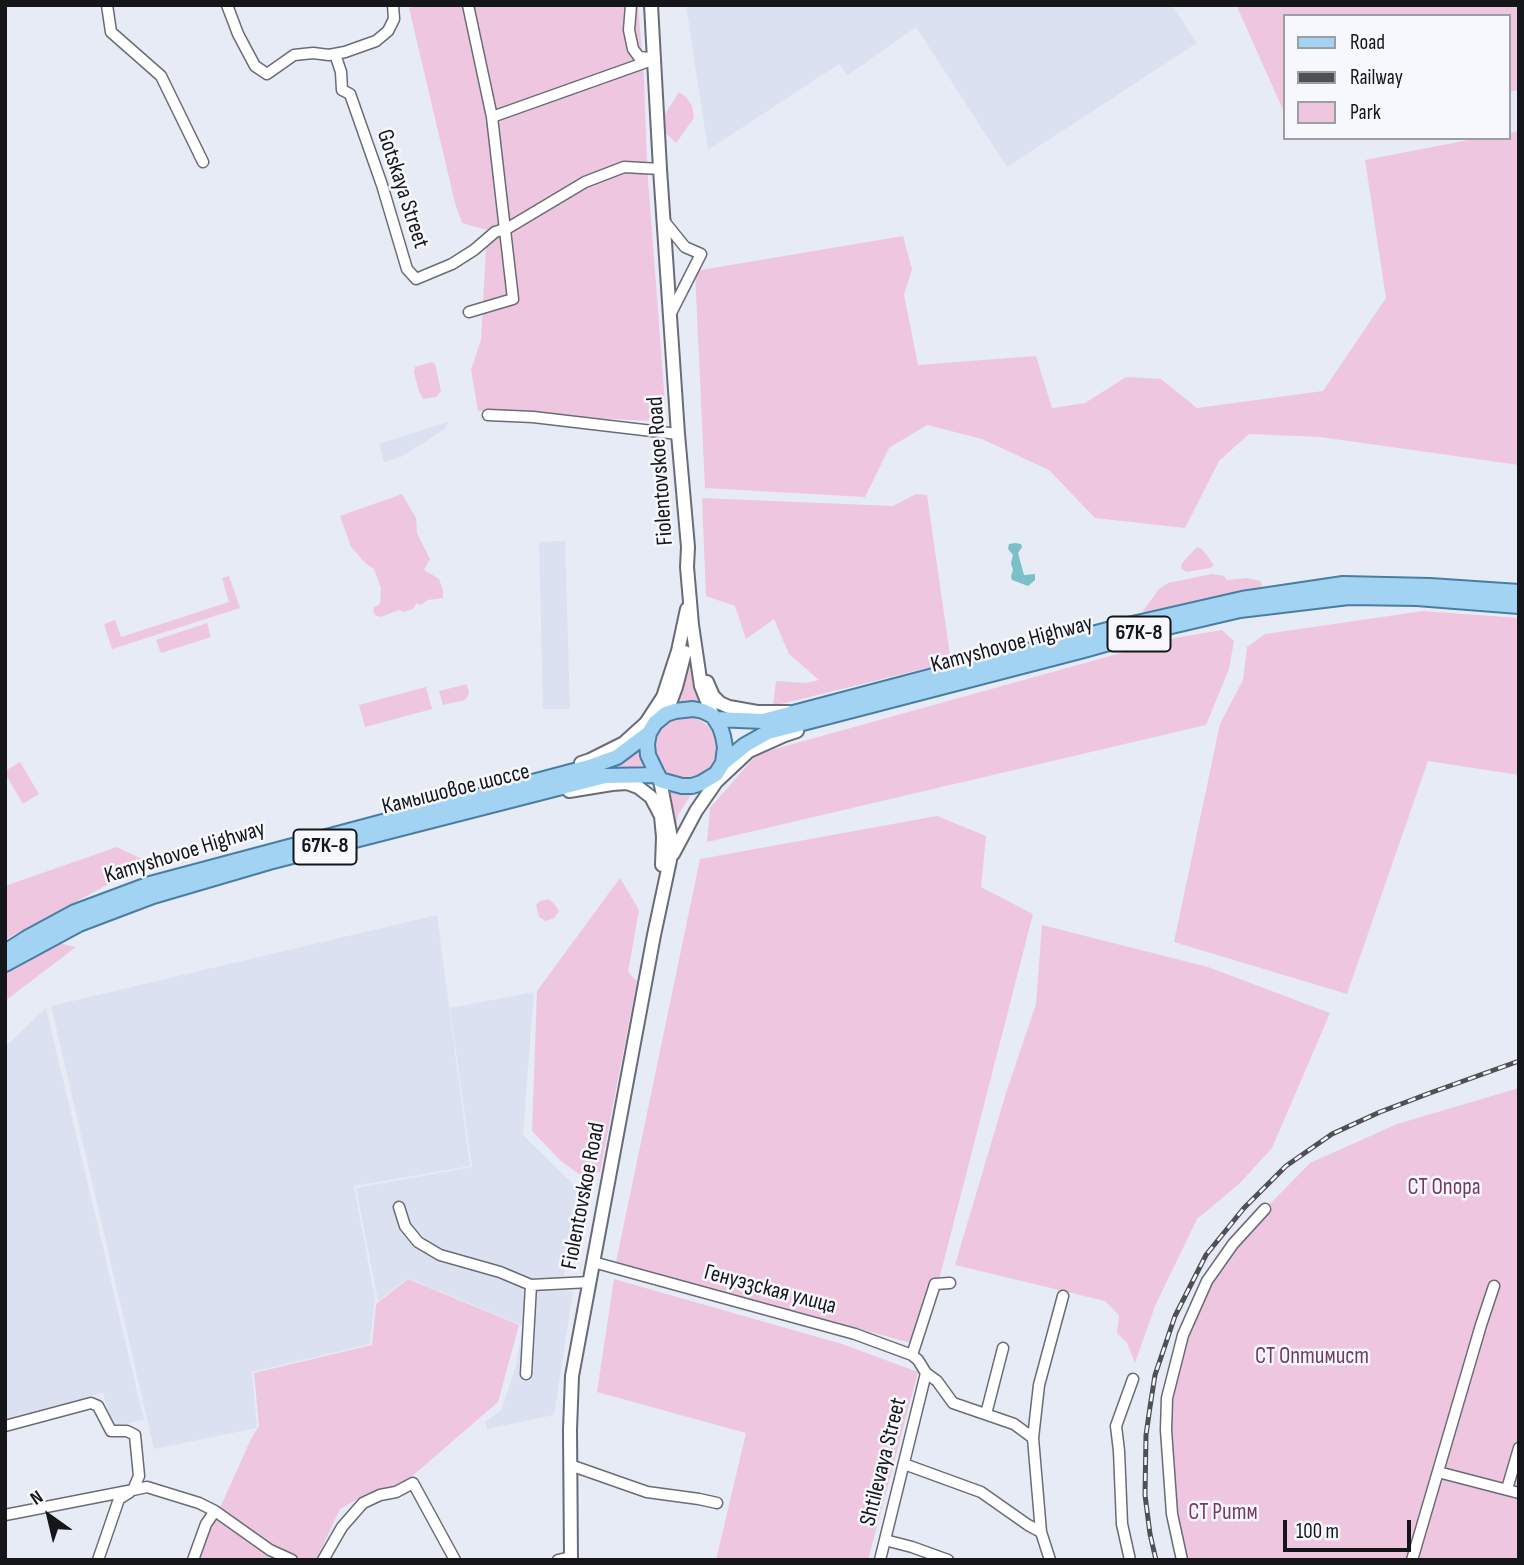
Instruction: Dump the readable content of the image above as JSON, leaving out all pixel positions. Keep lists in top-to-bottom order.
{
  "streets": {
    "main road": [
      "Fiolentovskoe Road",
      "67К-8",
      "Kamyshovoe Highway",
      "Камышовое шоссе"
    ],
    "street": ["Gotskaya Street", "Генуэзская улица", "Shtilevaya Street"]
  },
  "crossings": [
    ["Gotskaya Street", "Fiolentovskoe Road"],
    ["Fiolentovskoe Road", "67К-8"],
    ["Fiolentovskoe Road", "Kamyshovoe Highway"],
    ["Fiolentovskoe Road", "Камышовое шоссе"],
    ["Fiolentovskoe Road", "Генуэзская улица"],
    ["67К-8", "Kamyshovoe Highway"],
    ["67К-8", "Камышовое шоссе"],
    ["Kamyshovoe Highway", "Камышовое шоссе"]
  ],
  "parks": ["СТ Опора", "СТ Оптимист", "СТ Ритм"],
  "legend": ["Road", "Railway", "Park"],
  "scale_bar": "100 m",
  "north": "top left"
}
